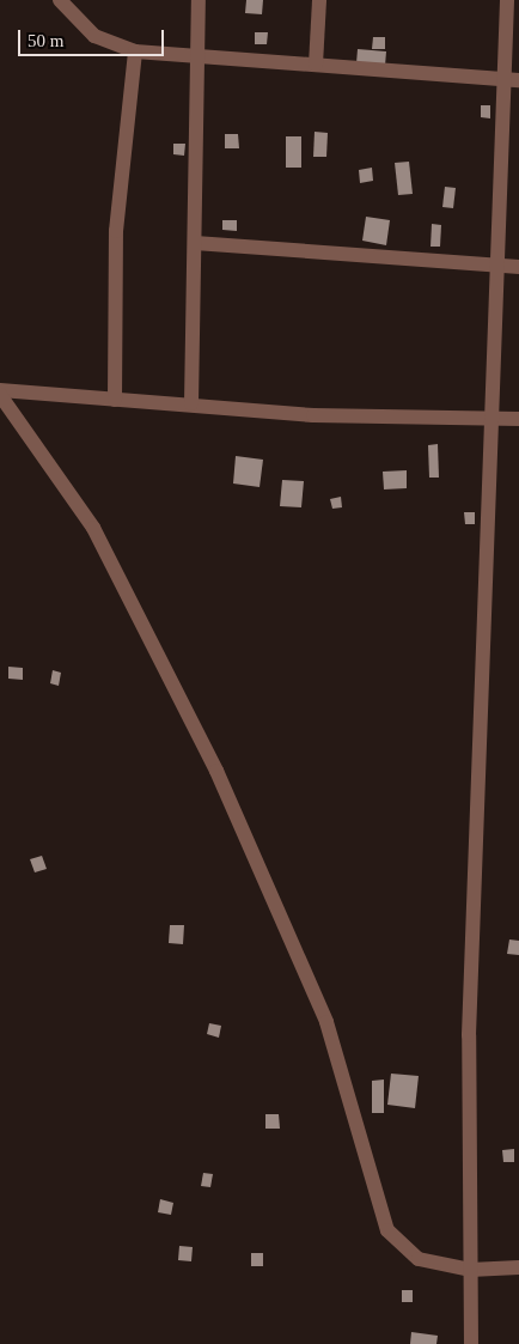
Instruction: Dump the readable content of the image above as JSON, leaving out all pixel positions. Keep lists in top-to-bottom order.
{
  "scale_bar": "50 m"
}
